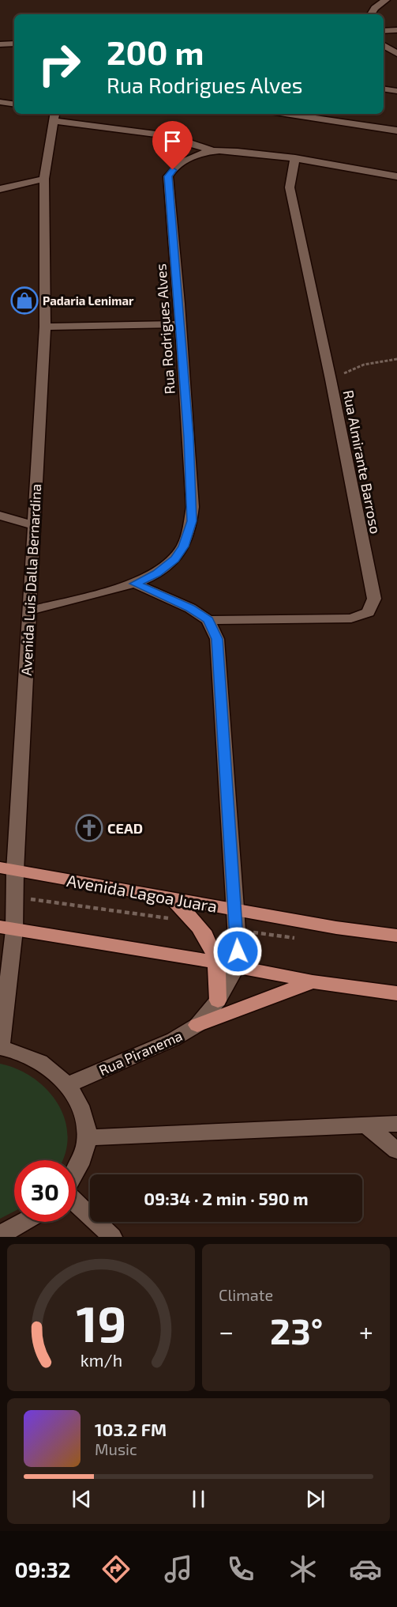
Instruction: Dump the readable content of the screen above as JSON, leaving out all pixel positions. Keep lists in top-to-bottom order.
{
  "streets": {
    "main road": ["Avenida Lagoa Juara"],
    "street": [
      "Rua Rodrigues Alves",
      "Rua Almirante Barroso",
      "Avenida Luis Dalla Bernardina",
      "Rua Piranema"
    ]
  },
  "crossings": [
    ["Rua Rodrigues Alves", "Rua Almirante Barroso"],
    ["Rua Rodrigues Alves", "Avenida Luis Dalla Bernardina"],
    ["Rua Almirante Barroso", "Rua Piranema"],
    ["Avenida Luis Dalla Bernardina", "Avenida Lagoa Juara"],
    ["Avenida Lagoa Juara", "Rua Piranema"]
  ],
  "places": {
    "shop": ["Padaria Lenimar"],
    "church": ["CEAD"]
  },
  "page": {
    "turn": ["200 m", "Rua Rodrigues Alves"],
    "limit": "30",
    "trip": "09:34 · 2 min · 590 m",
    "tile": "Climate",
    "heat": ["−", "23°", "+"],
    "song": ["103.2 FM", "Music"],
    "tabs": "09:32",
    "gauge": ["19", "km/h"]
  }
}
